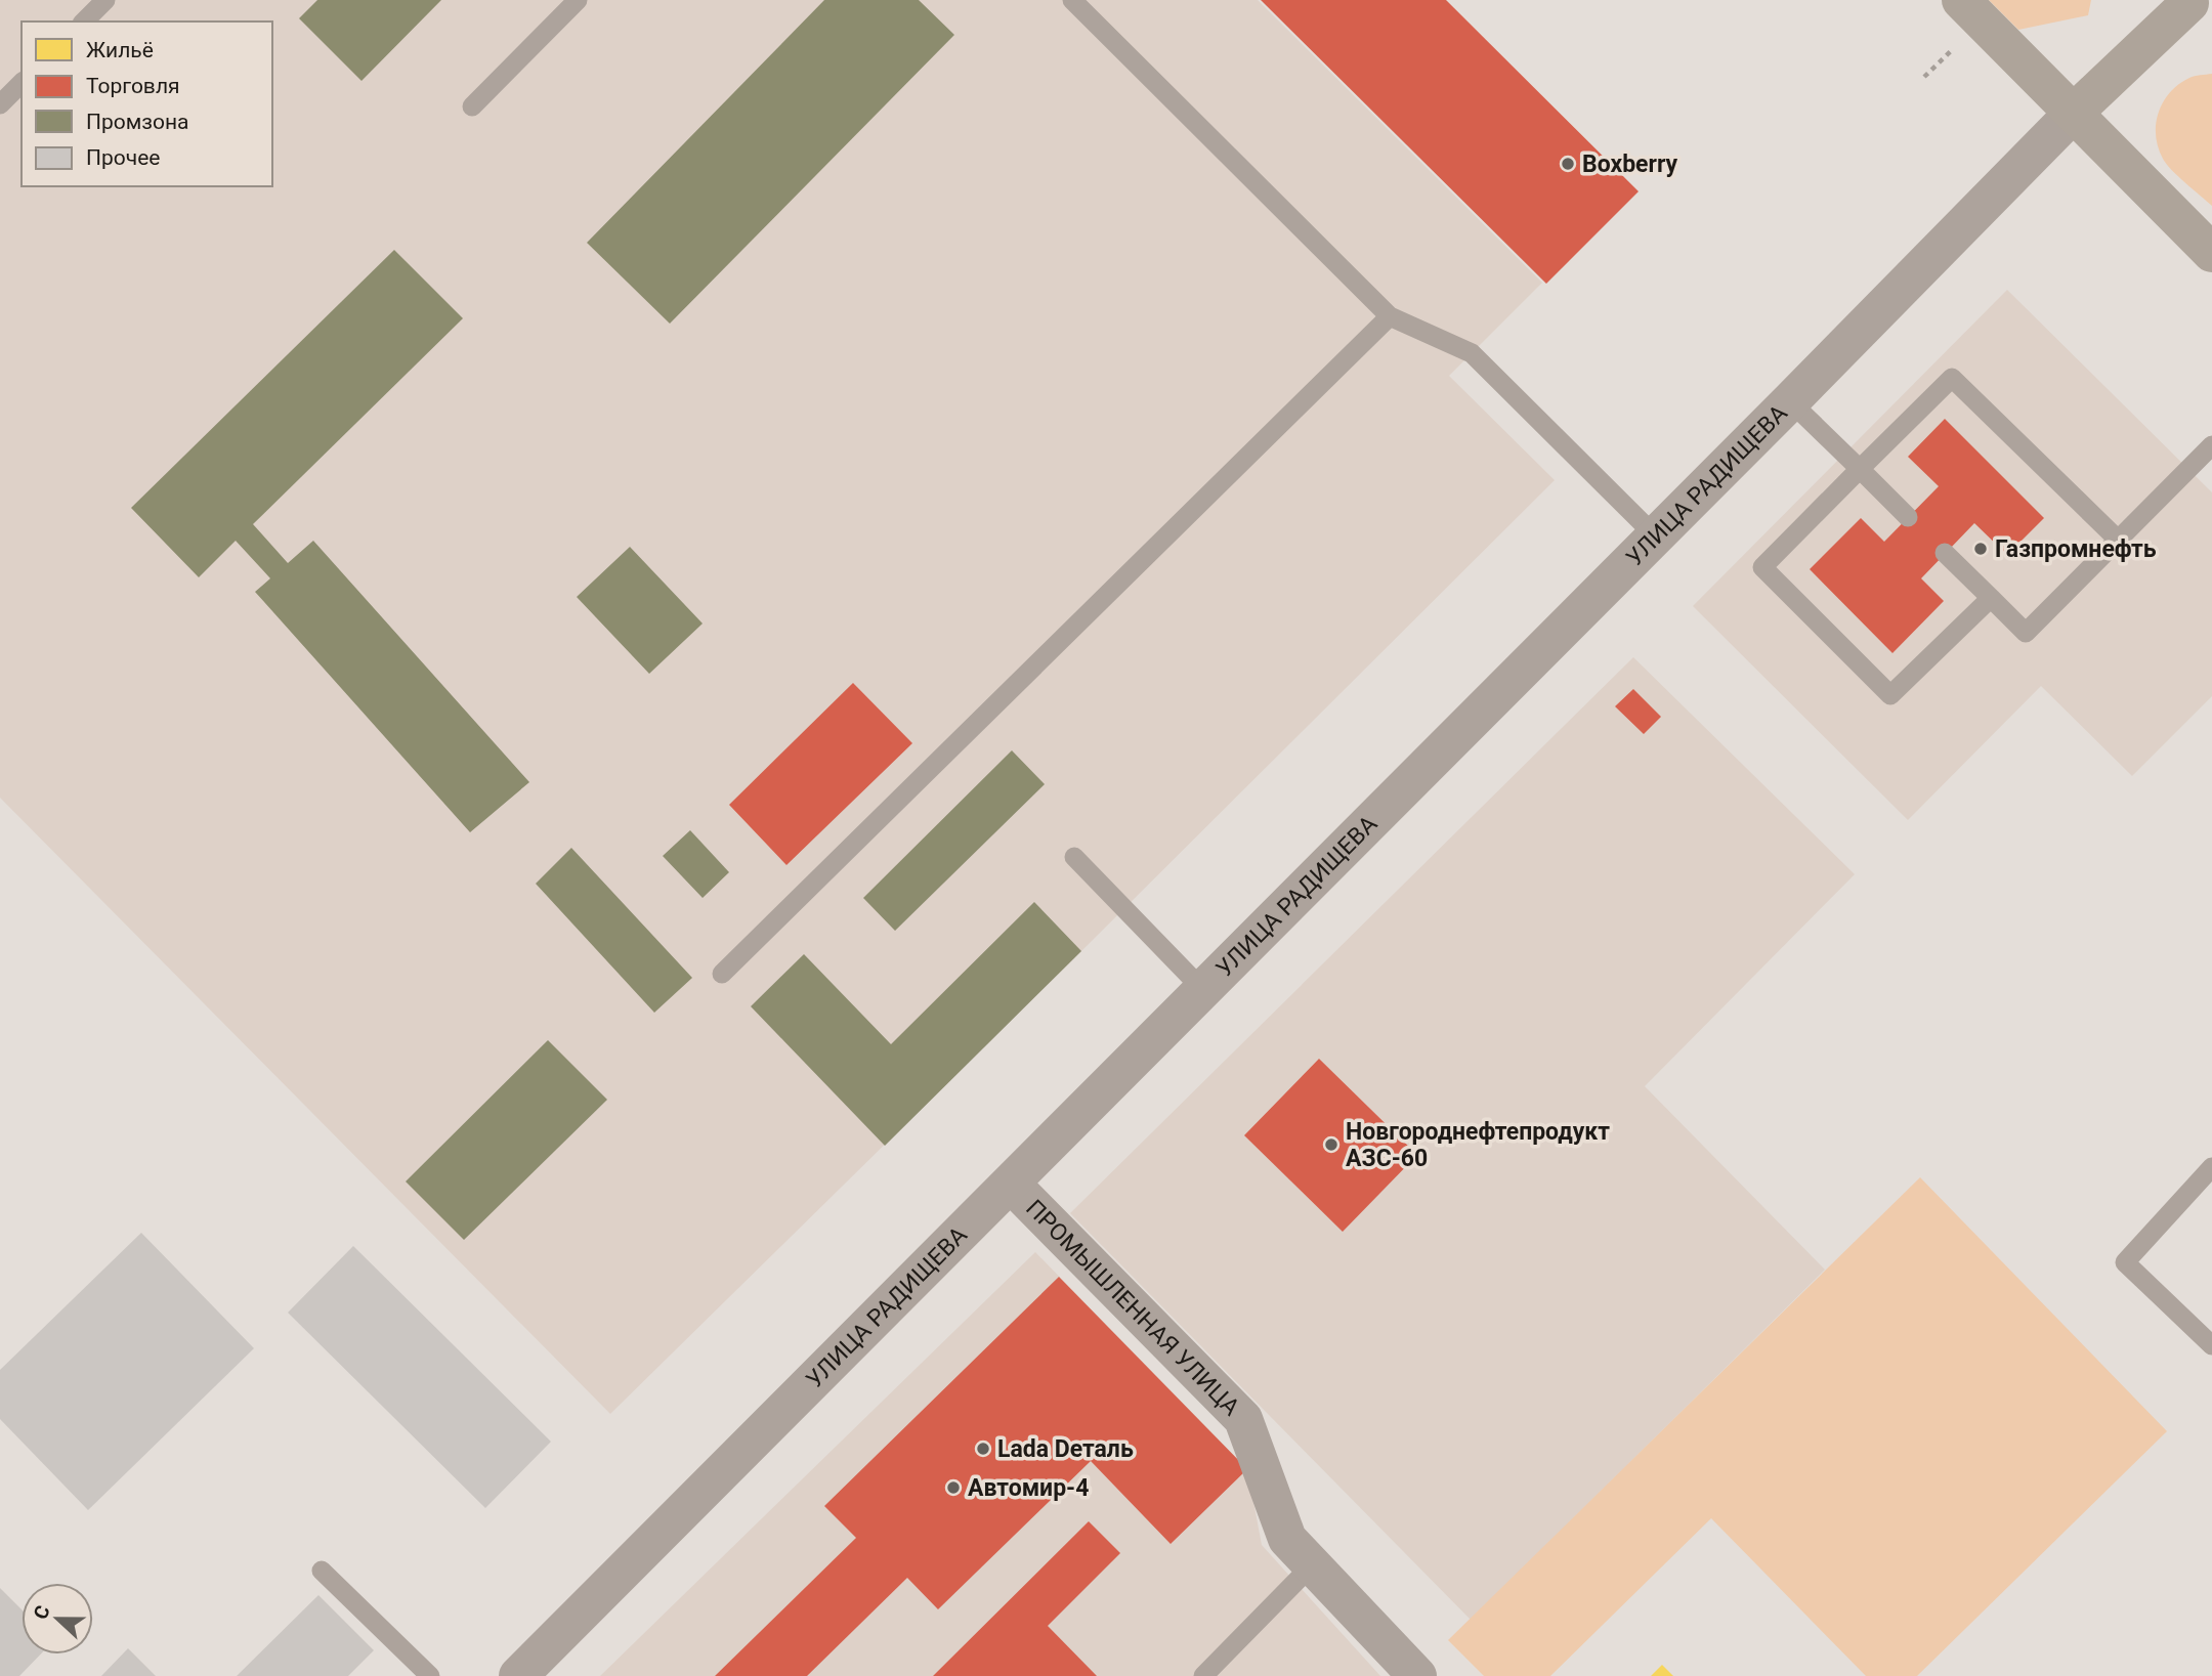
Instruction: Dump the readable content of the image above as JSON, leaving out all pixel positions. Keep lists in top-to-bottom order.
{
  "streets": {
    "street": ["УЛИЦА РАДИЩЕВА", "ПРОМЫШЛЕННАЯ УЛИЦА"]
  },
  "crossings": [
    ["УЛИЦА РАДИЩЕВА", "ПРОМЫШЛЕННАЯ УЛИЦА"]
  ],
  "places": [
    "Boxberry",
    "Газпромнефть",
    "Новгороднефтепродукт АЗС-60",
    "Lada Dеталь",
    "Автомир-4"
  ],
  "legend": [
    "Жильё",
    "Торговля",
    "Промзона",
    "Прочее"
  ],
  "north": "left"
}
